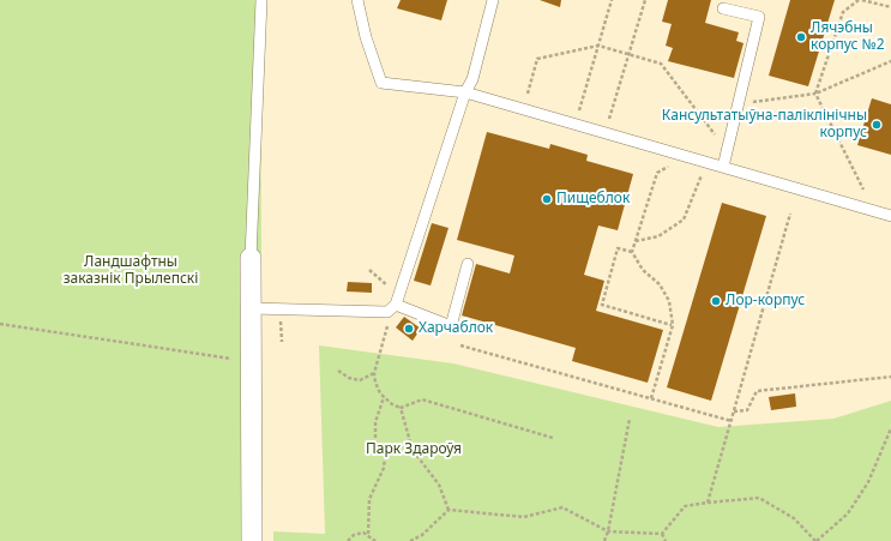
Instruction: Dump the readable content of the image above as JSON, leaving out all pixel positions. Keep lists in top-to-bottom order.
{
  "parks": ["Ландшафтны заказнік Прылепскі", "Парк Здароўя"],
  "places": [
    "Лячэбны корпус №2",
    "Кансультатыўна-паліклінічны корпус",
    "Пищеблок",
    "Лор-корпус",
    "Харчаблок"
  ]
}
